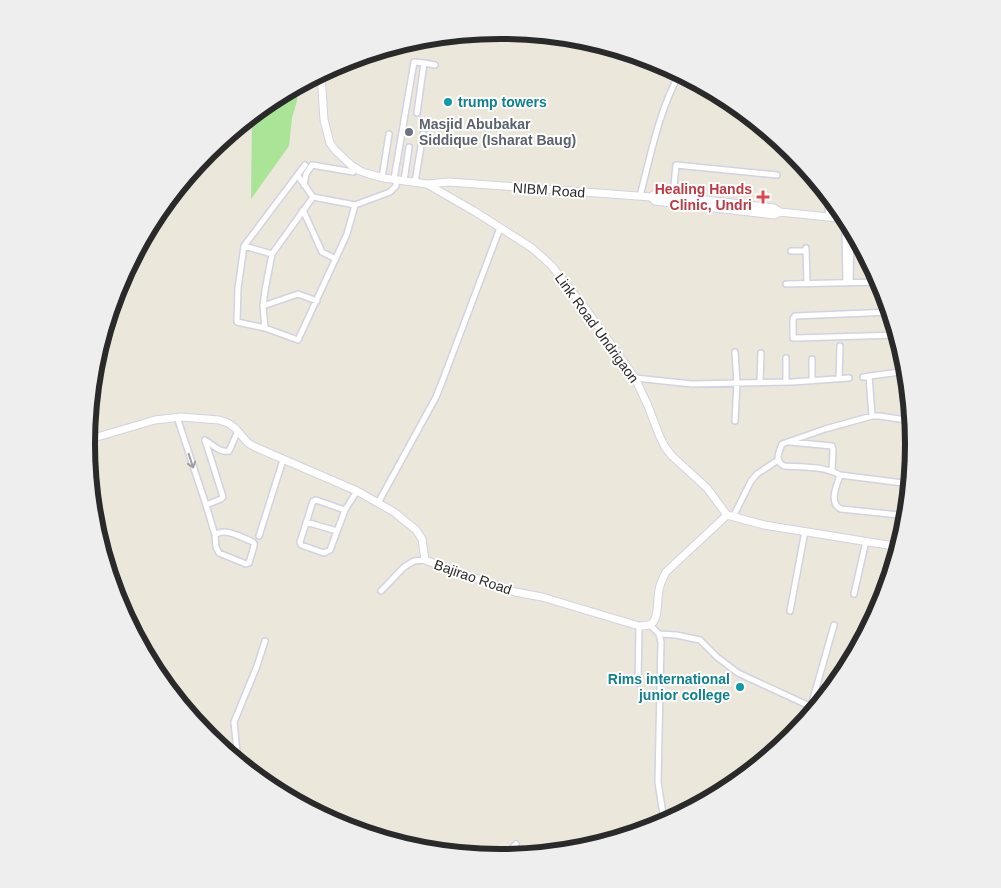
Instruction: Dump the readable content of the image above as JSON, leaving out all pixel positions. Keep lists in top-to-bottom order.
{
  "streets": {
    "street": ["NIBM Road", "Link Road Undrigaon", "Bajirao Road"]
  },
  "crossings": [
    ["NIBM Road", "Link Road Undrigaon"]
  ],
  "places": {
    "other": ["trump towers", "Masjid Abubakar Siddique (Isharat Baug)", "Rims international junior college"],
    "health": ["Healing Hands Clinic, Undri"]
  }
}
